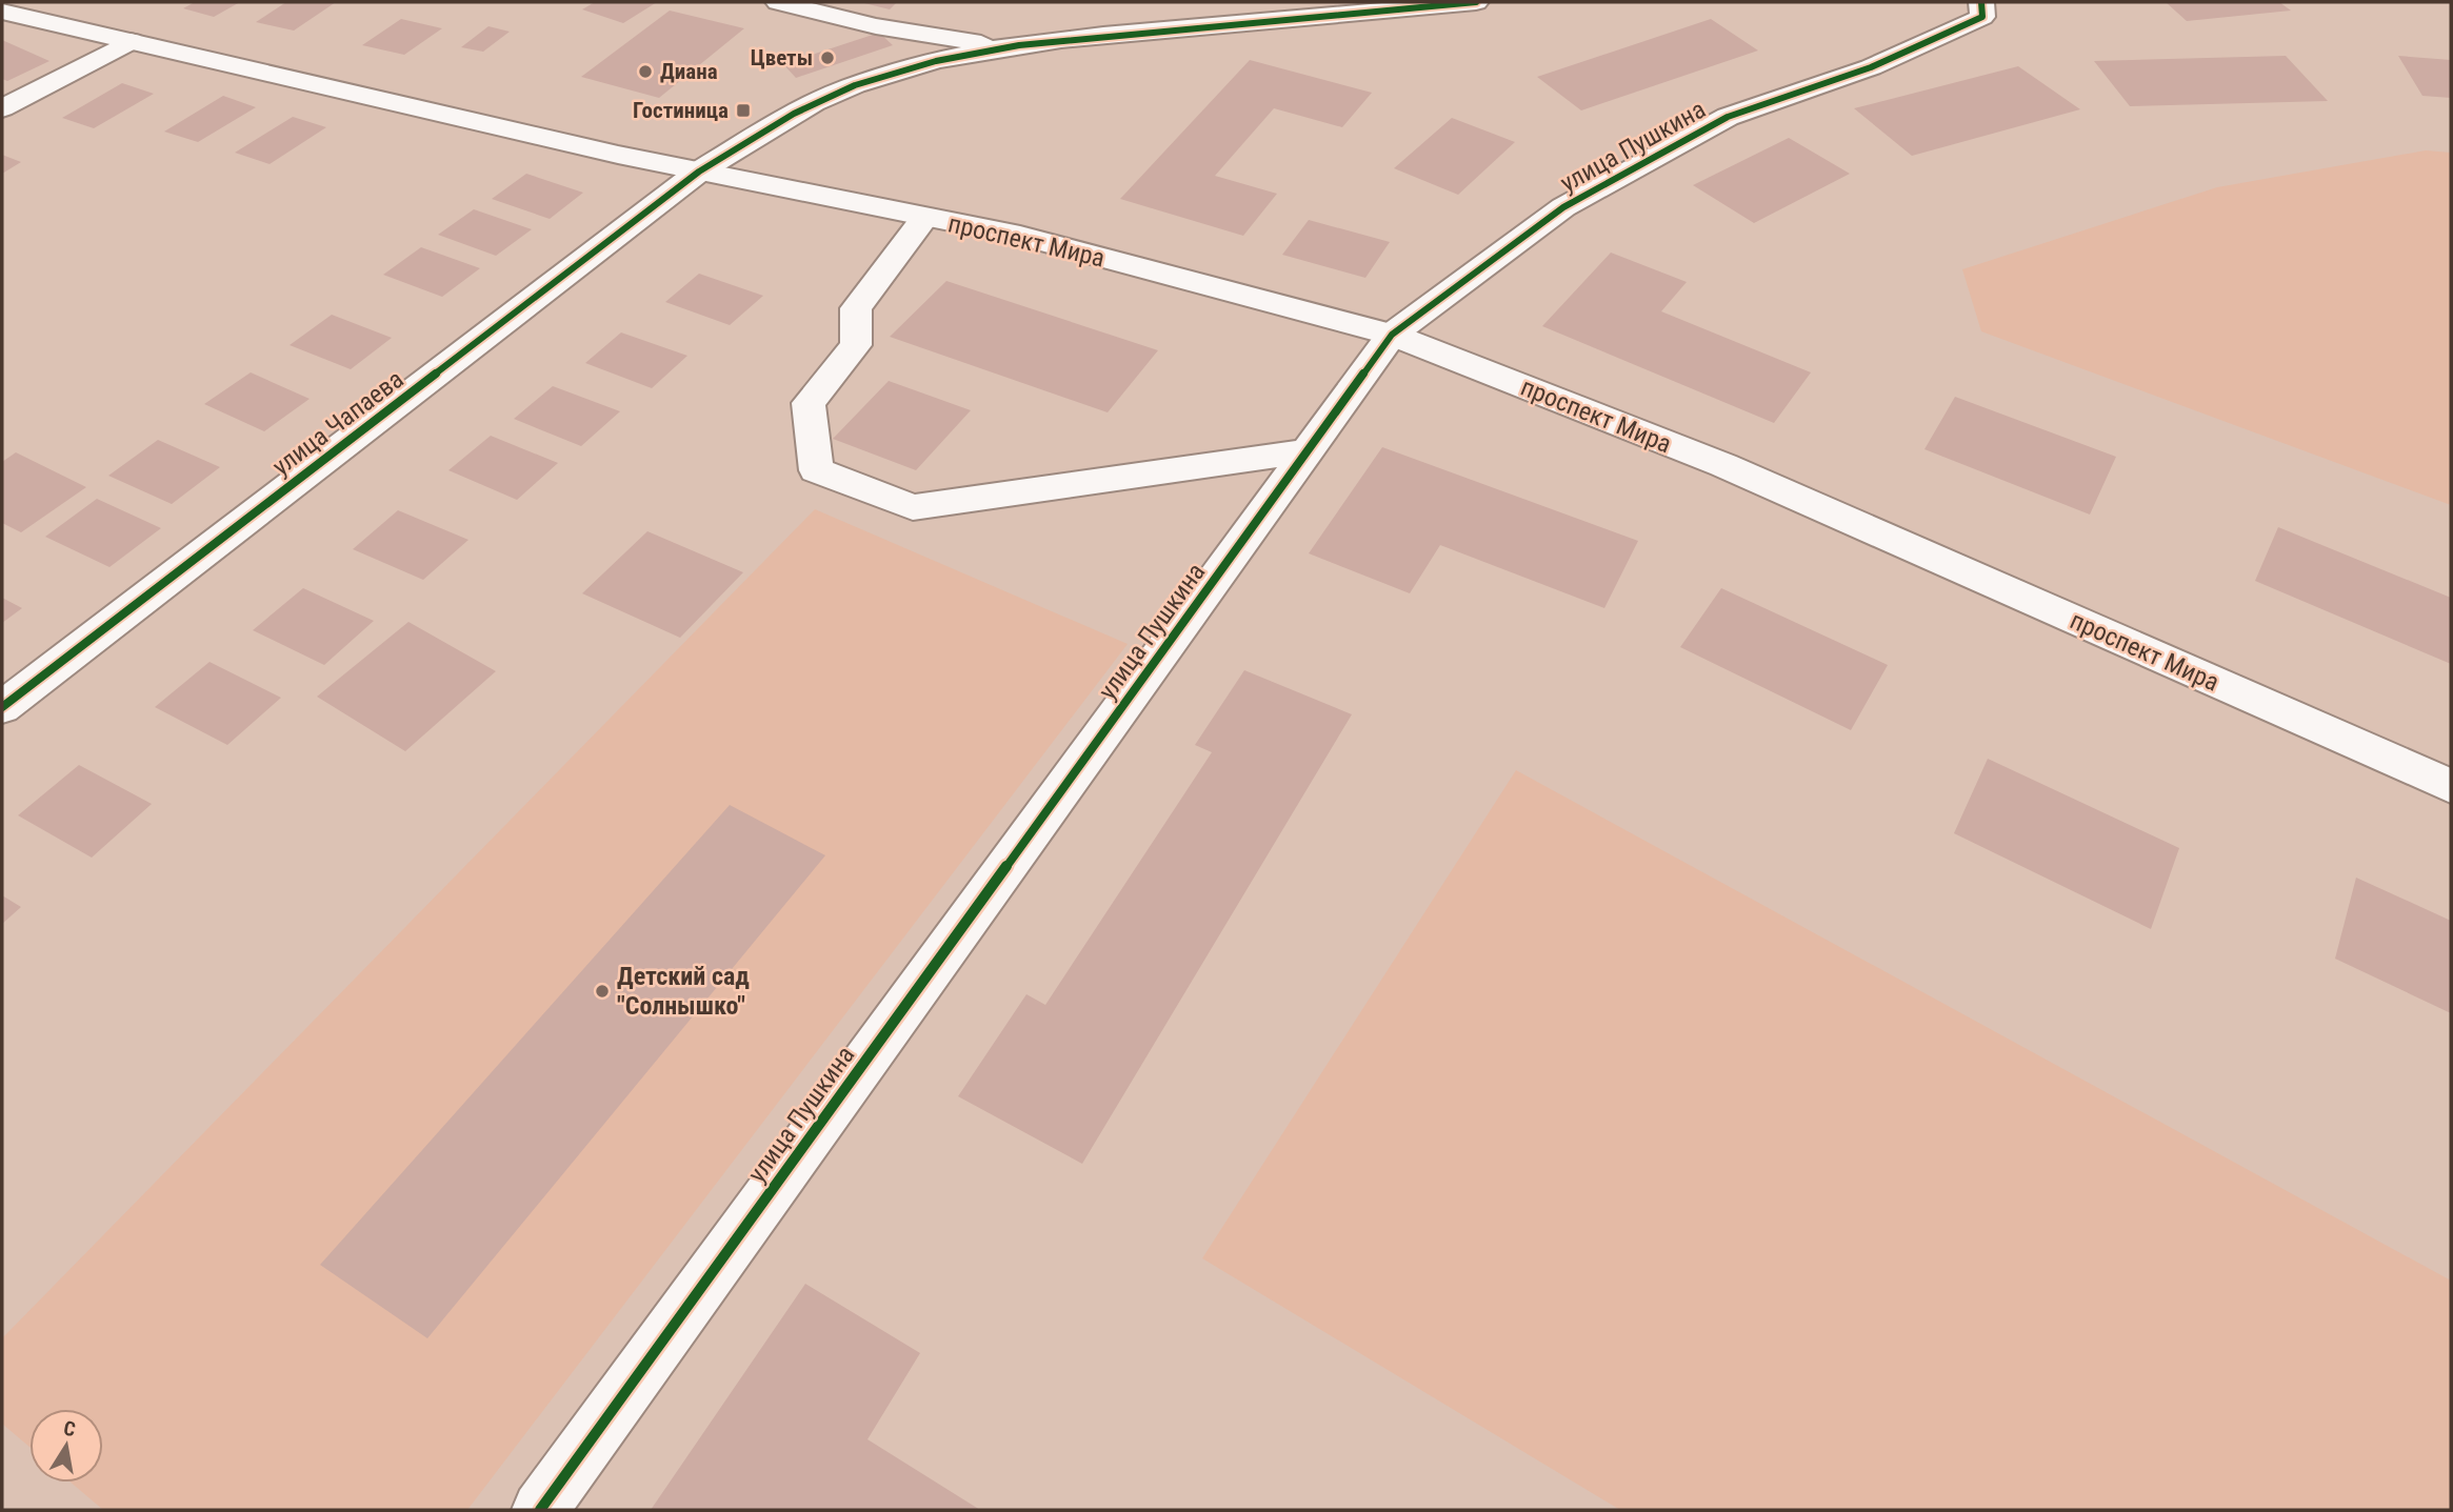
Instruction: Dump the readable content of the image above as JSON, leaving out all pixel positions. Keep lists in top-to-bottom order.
{
  "streets": {
    "street": ["улица Пушкина", "проспект Мира", "улица Чапаева"]
  },
  "crossings": [
    ["улица Пушкина", "проспект Мира"],
    ["проспект Мира", "улица Чапаева"]
  ],
  "places": {
    "other": ["Цветы", "Диана", "Детский сад \"Солнышко\""],
    "transit": ["Гостиница"]
  },
  "north": "top"
}
